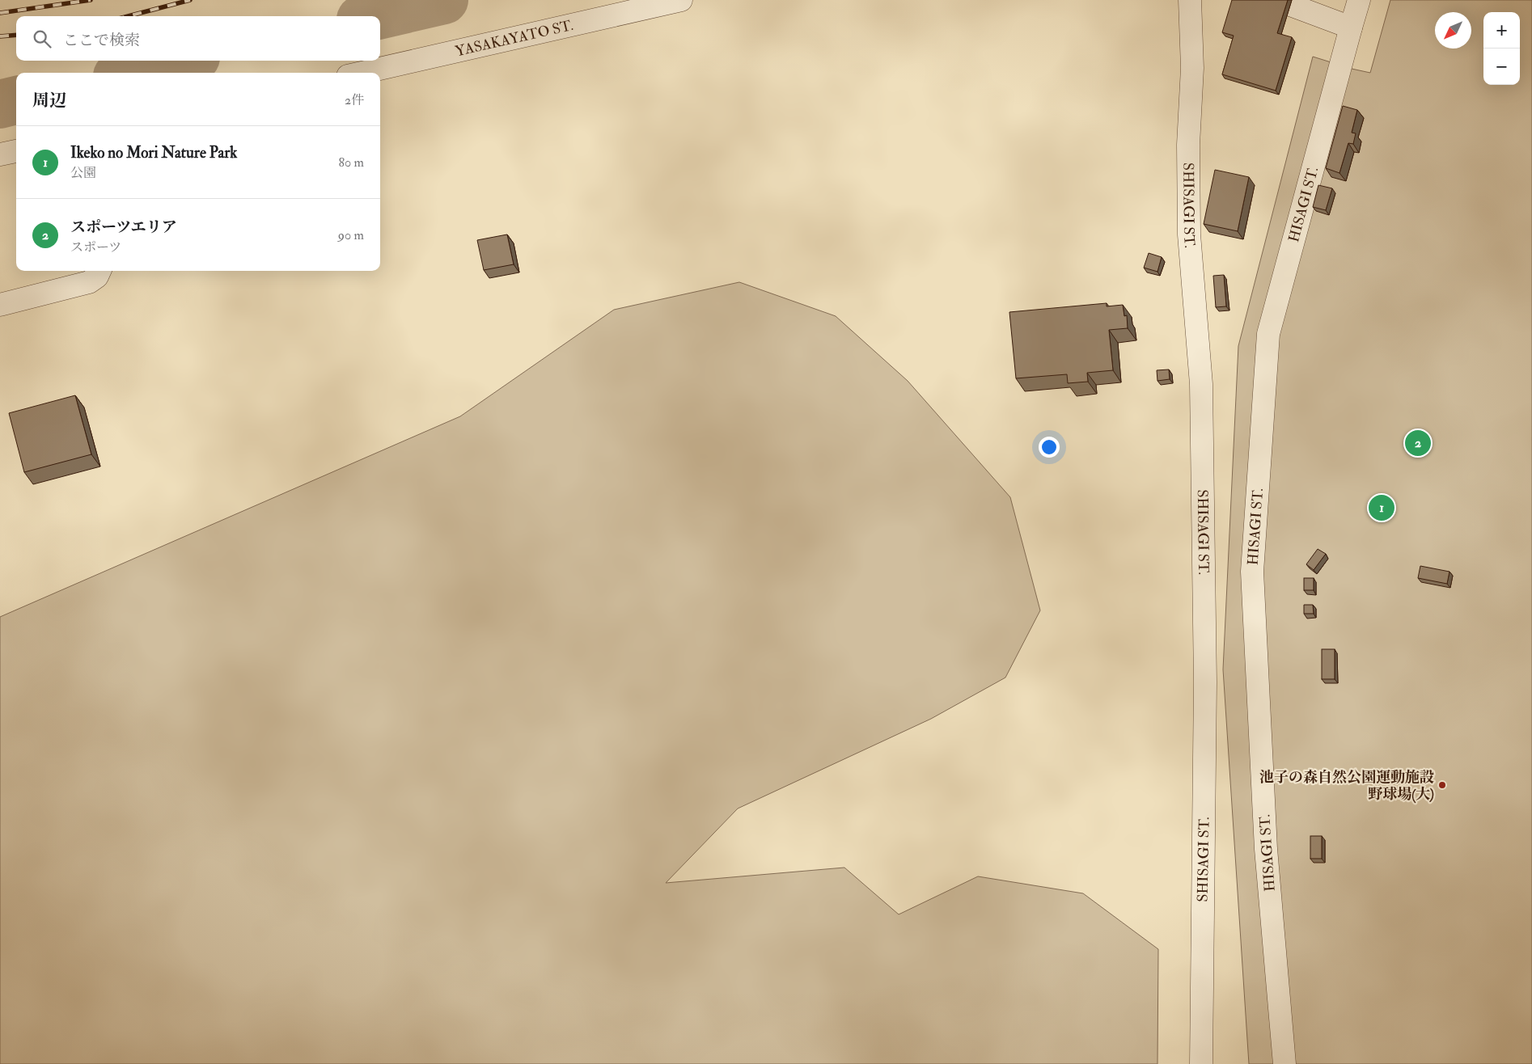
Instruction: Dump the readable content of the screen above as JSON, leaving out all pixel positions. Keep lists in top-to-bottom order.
{
  "streets": {
    "lane": ["YASAKAYATO ST.", "HISAGI ST.", "SHISAGI ST."]
  },
  "places": ["池子の森自然公園運動施設 野球場(大)"],
  "north": "bottom left",
  "page": {
    "map_buttons": ["+", "−"],
    "search": "ここで検索",
    "heading": ["周辺", "2件"],
    "list": [
      {
        "mark": "1",
        "name": "Ikeko no Mori Nature Park",
        "note": "公園",
        "value": "80 m"
      },
      {
        "mark": "2",
        "name": "スポーツエリア",
        "note": "スポーツ",
        "value": "90 m"
      }
    ],
    "pins": ["2", "1"]
  }
}
